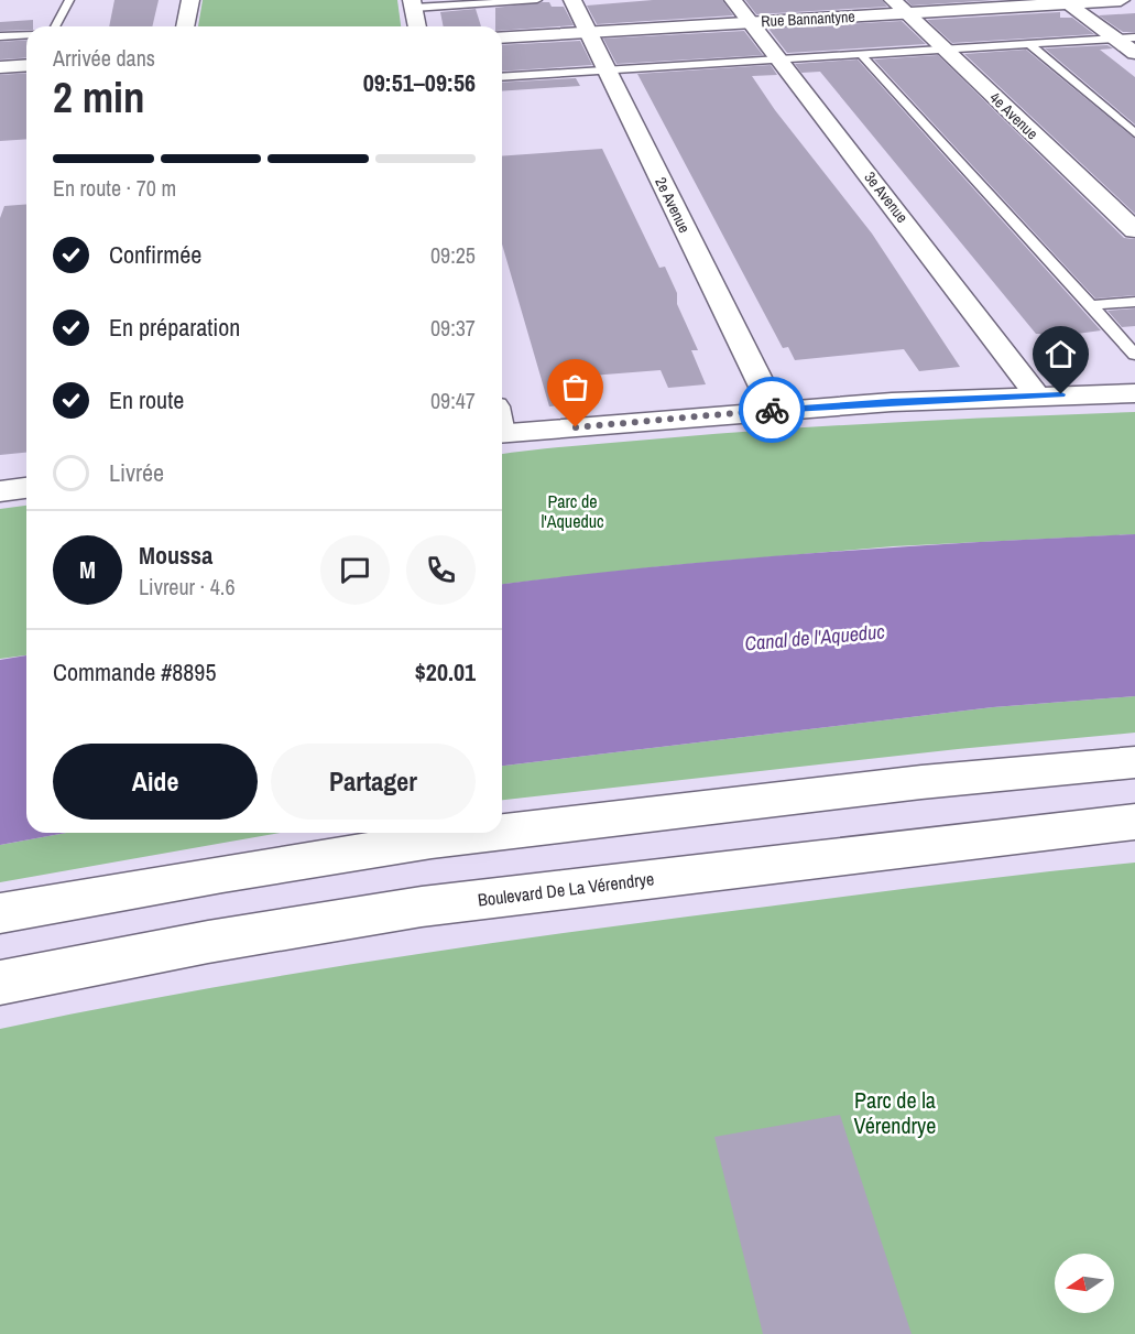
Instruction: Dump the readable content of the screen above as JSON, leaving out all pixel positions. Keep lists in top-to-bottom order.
{
  "streets": {
    "street": [
      "Rue Bannantyne",
      "4e Avenue",
      "3e Avenue",
      "2e Avenue",
      "Boulevard De La Vérendrye"
    ]
  },
  "crossings": [
    ["Rue Bannantyne", "4e Avenue"],
    ["Rue Bannantyne", "3e Avenue"],
    ["Rue Bannantyne", "2e Avenue"]
  ],
  "water": ["Canal de l'Aqueduc"],
  "parks": ["Parc de l'Aqueduc", "Parc de la Vérendrye"],
  "north": "left",
  "page": {
    "heading": ["2 min", "Arrivée dans", "09:51–09:56"],
    "panel": [
      "Moussa",
      "Livreur · 4.6",
      "Commande #8895",
      "$20.01"
    ],
    "bar": "En route · 70 m",
    "list": [
      ["Confirmée", "09:25"],
      ["En préparation", "09:37"],
      ["En route", "09:47"],
      "Livrée"
    ],
    "round": "M",
    "buttons": ["Aide", "Partager"]
  }
}
